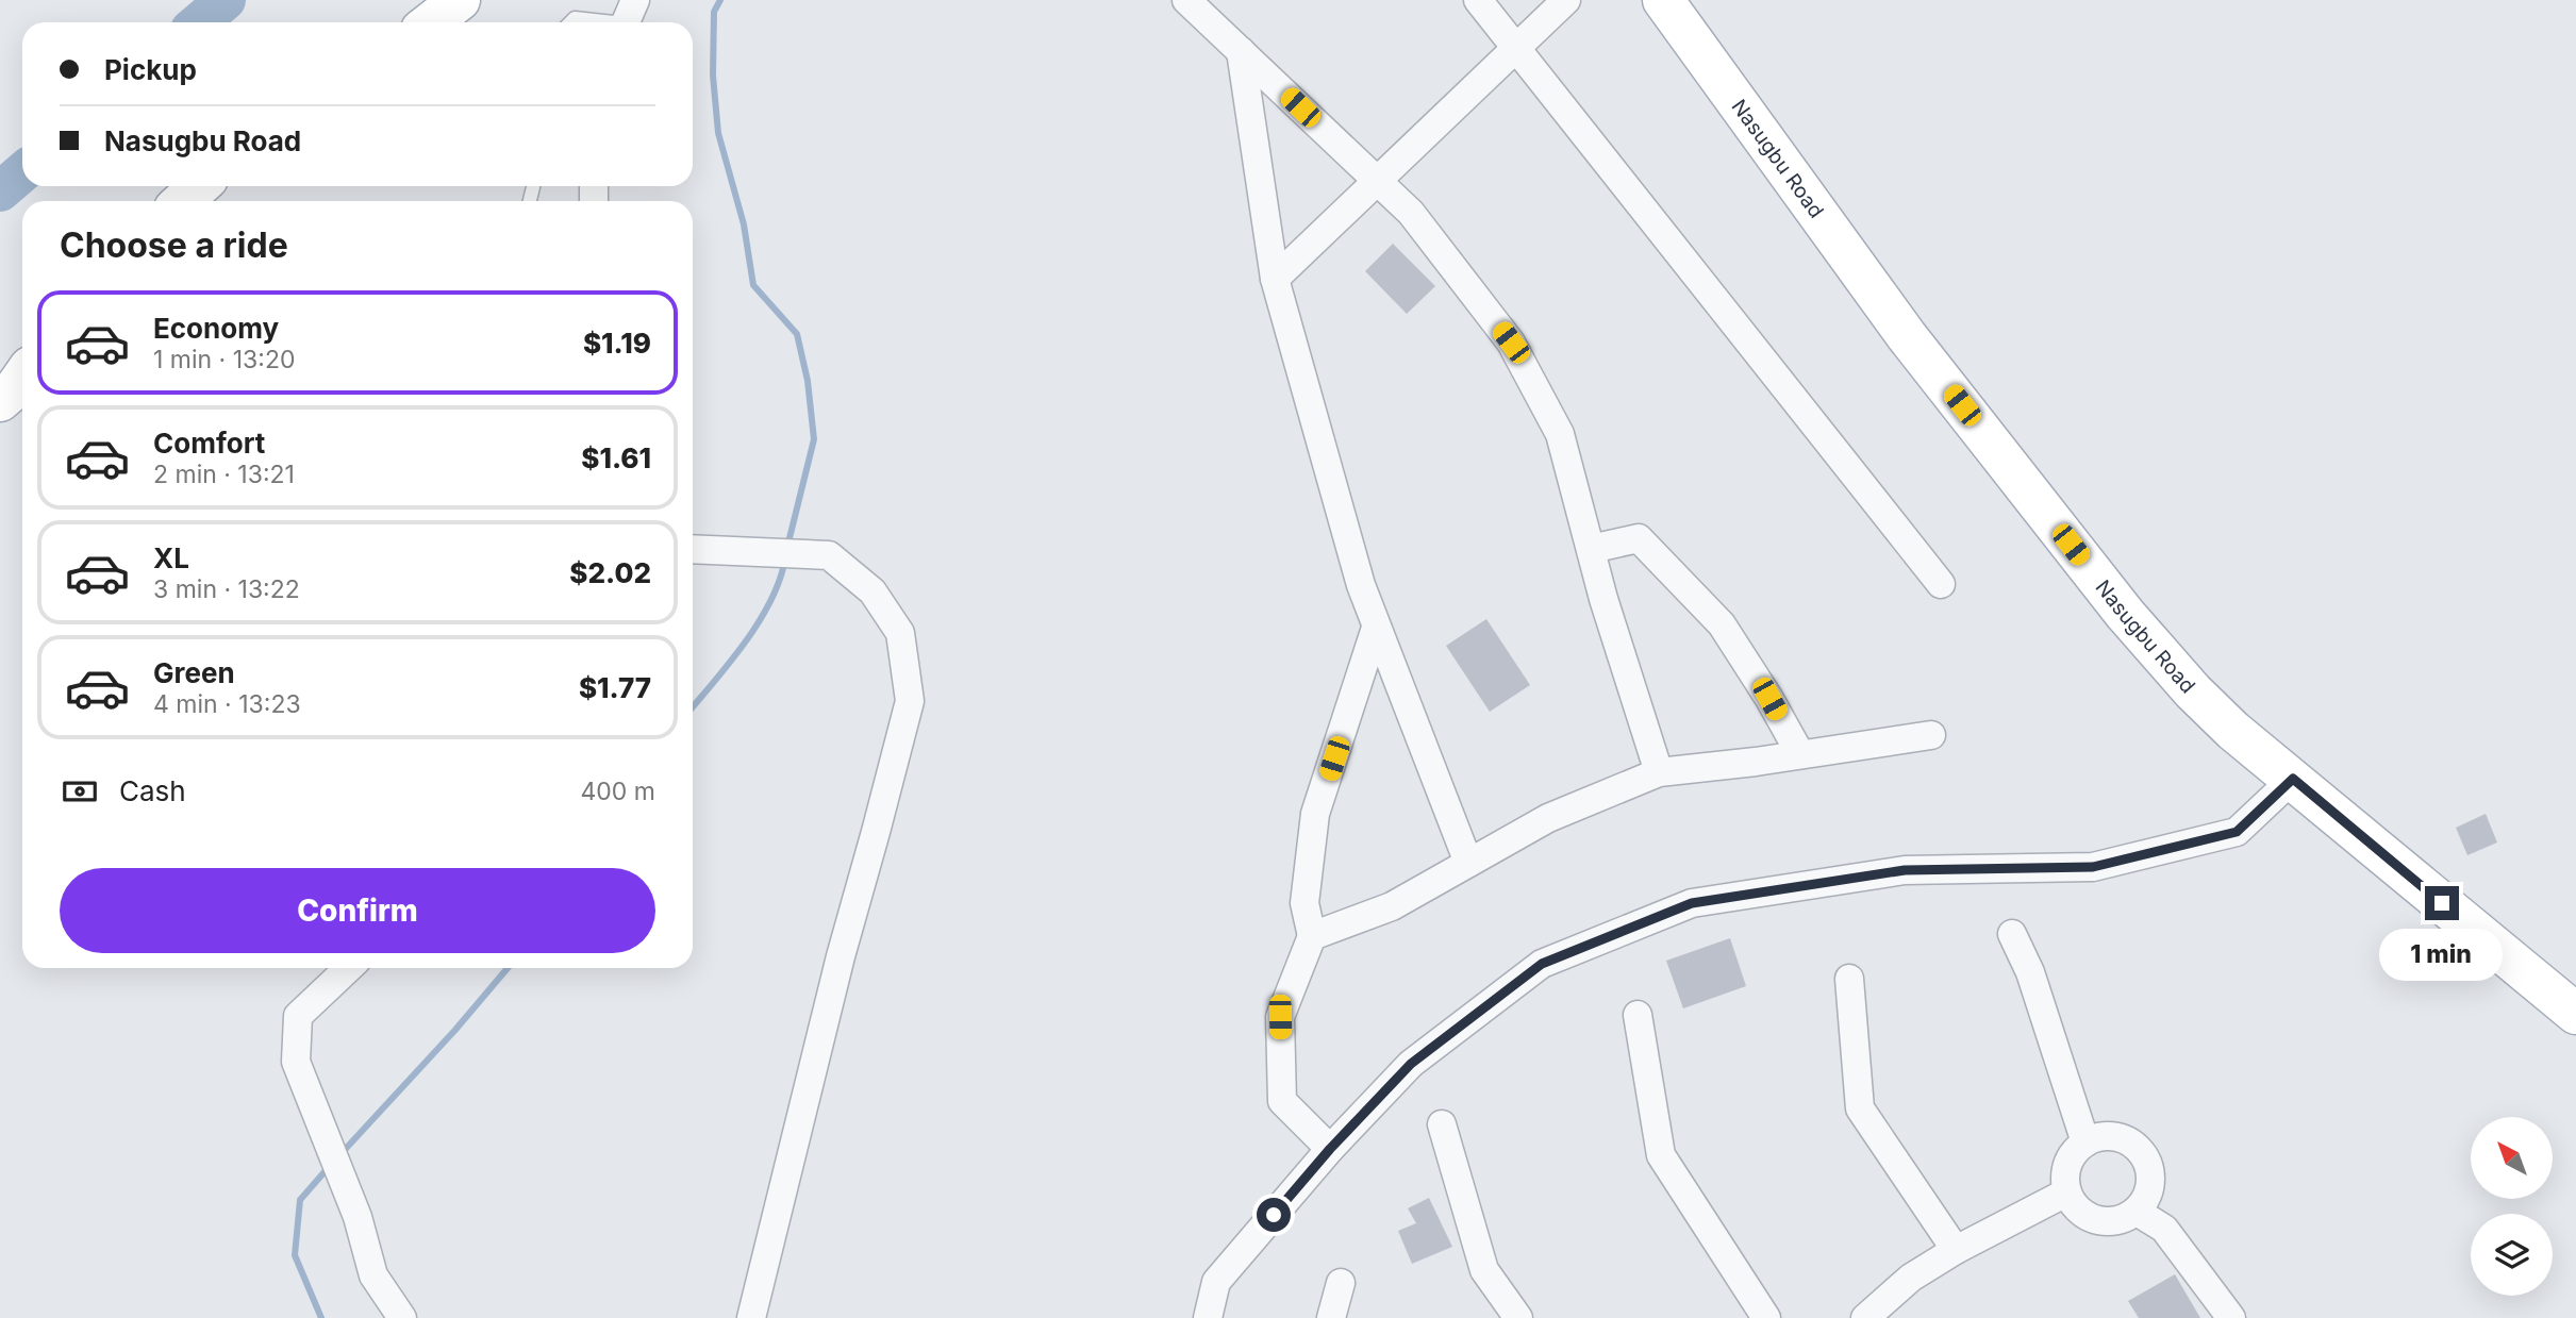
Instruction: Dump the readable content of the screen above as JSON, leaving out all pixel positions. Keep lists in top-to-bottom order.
{
  "streets": {
    "main road": ["Nasugbu Road"]
  },
  "north": "top left",
  "page": {
    "banner": ["Pickup", "Nasugbu Road"],
    "heading": "Choose a ride",
    "list": [
      {
        "name": "Economy",
        "note": "1 min · 13:20",
        "value": "$1.19"
      },
      {
        "name": "Comfort",
        "note": "2 min · 13:21",
        "value": "$1.61"
      },
      {
        "name": "XL",
        "note": "3 min · 13:22",
        "value": "$2.02"
      },
      {
        "name": "Green",
        "note": "4 min · 13:23",
        "value": "$1.77"
      }
    ],
    "pay": ["Cash", "400 m"],
    "buttons": "Confirm",
    "bubble": "1 min"
  }
}
